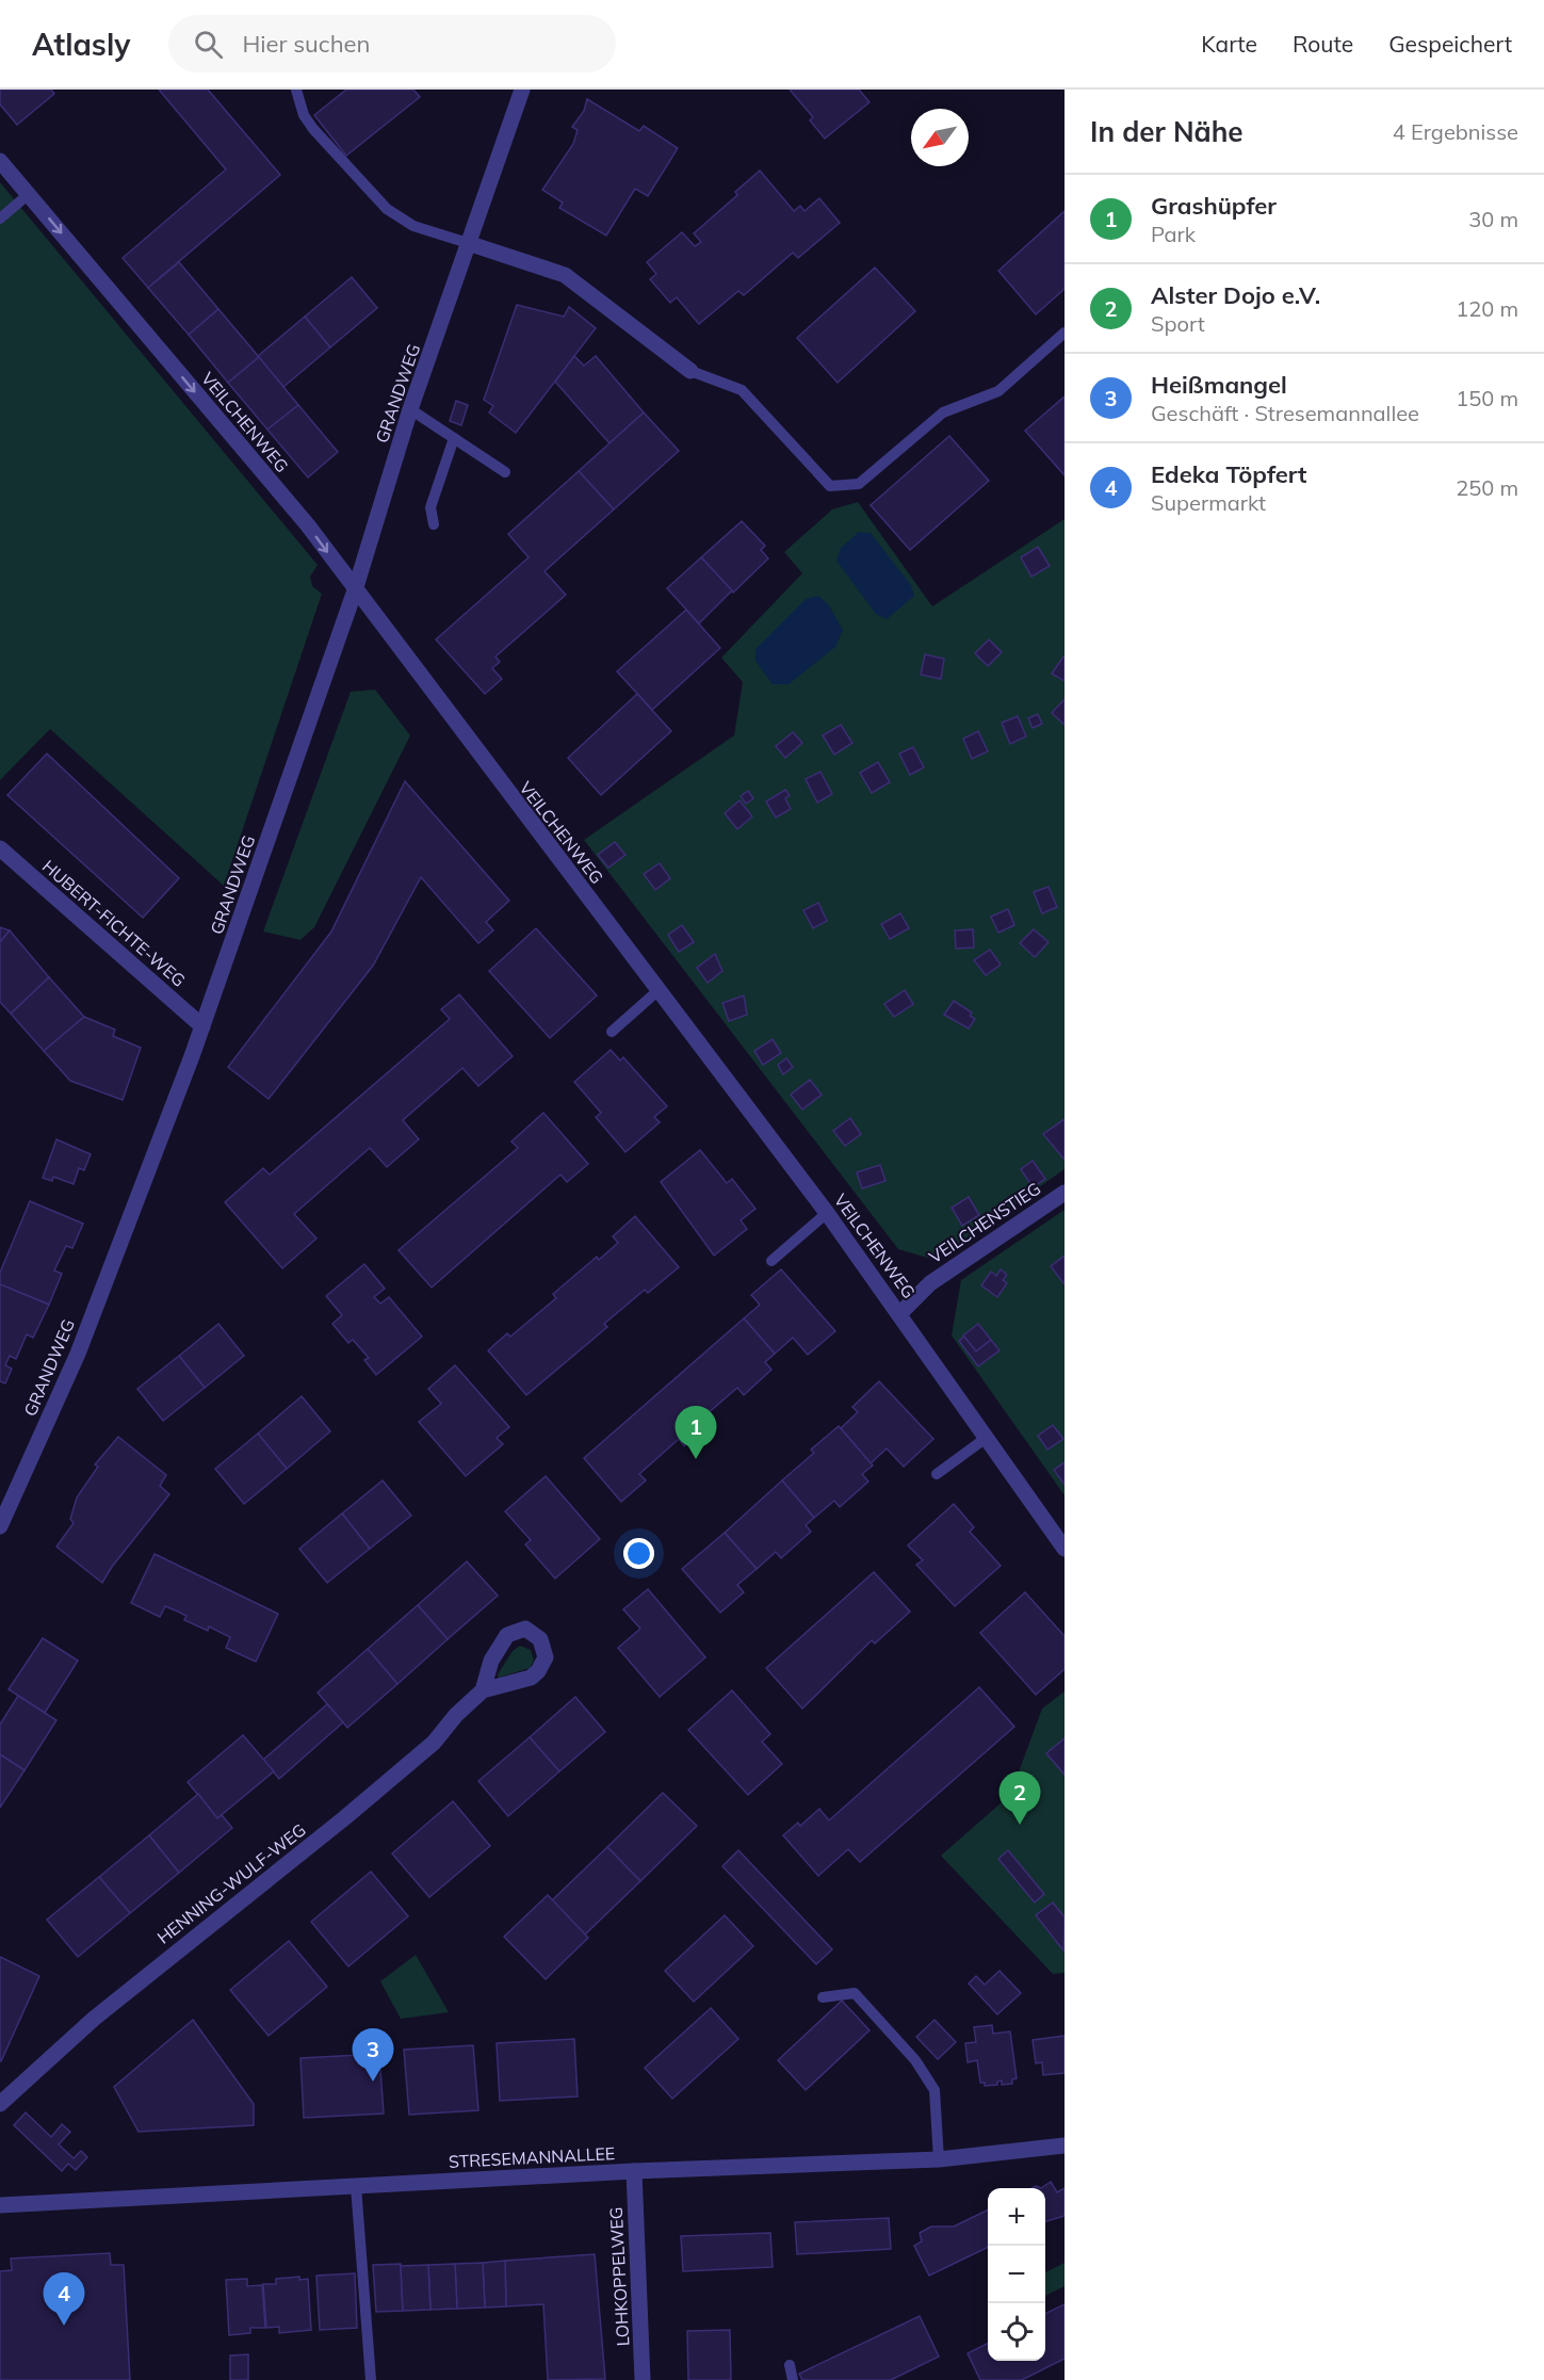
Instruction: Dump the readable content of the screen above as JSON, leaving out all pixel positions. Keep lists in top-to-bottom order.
{
  "streets": {
    "street": [
      "GRANDWEG",
      "VEILCHENWEG",
      "HUBERT-FICHTE-WEG",
      "VEILCHENSTIEG",
      "HENNING-WULF-WEG",
      "STRESEMANNALLEE",
      "LOHKOPPELWEG"
    ]
  },
  "crossings": [
    ["GRANDWEG", "VEILCHENWEG"],
    ["GRANDWEG", "HUBERT-FICHTE-WEG"],
    ["VEILCHENWEG", "VEILCHENSTIEG"],
    ["STRESEMANNALLEE", "LOHKOPPELWEG"]
  ],
  "north": "bottom left",
  "page": {
    "header": "Atlasly",
    "search": "Hier suchen",
    "nav": ["Karte", "Route", "Gespeichert"],
    "heading": ["In der Nähe", "4 Ergebnisse"],
    "list": [
      {
        "mark": "1",
        "name": "Grashüpfer",
        "note": "Park",
        "value": "30 m"
      },
      {
        "mark": "2",
        "name": "Alster Dojo e.V.",
        "note": "Sport",
        "value": "120 m"
      },
      {
        "mark": "3",
        "name": "Heißmangel",
        "note": "Geschäft · Stresemannallee",
        "value": "150 m"
      },
      {
        "mark": "4",
        "name": "Edeka Töpfert",
        "note": "Supermarkt",
        "value": "250 m"
      }
    ],
    "pins": [
      "1",
      "2",
      "3",
      "4"
    ],
    "map_buttons": ["+", "−"]
  }
}
